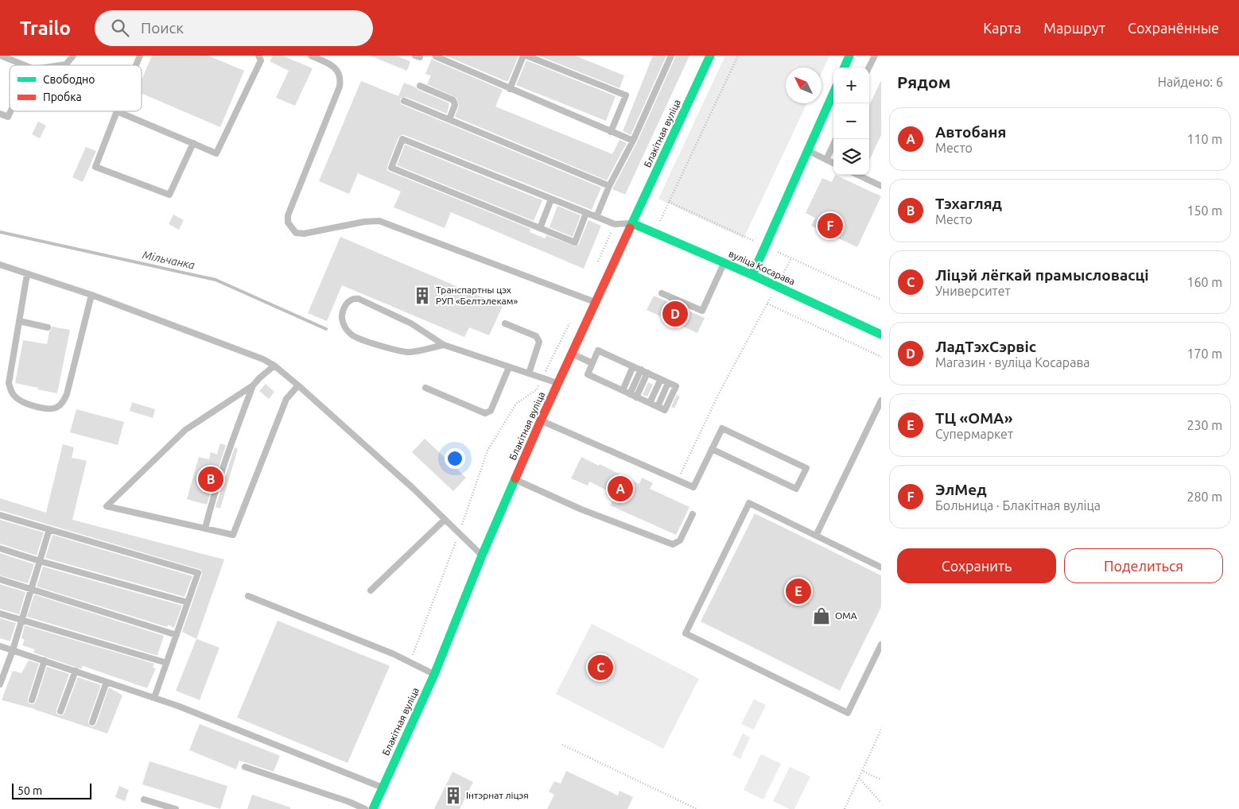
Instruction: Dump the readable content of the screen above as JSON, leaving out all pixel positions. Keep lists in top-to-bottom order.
{
  "streets": {
    "street": ["Блакітная вуліца", "вуліца Косарава"]
  },
  "crossings": [
    ["Блакітная вуліца", "вуліца Косарава"]
  ],
  "water": ["Мільчанка"],
  "places": {
    "building": ["Транспартны цэх РУП «Белтэлекам»", "Інтэрнат ліцэя"],
    "shop": ["ОМА"]
  },
  "legend": ["Свободно", "Пробка"],
  "scale_bar": "50 m",
  "north": "top left",
  "page": {
    "header": "Trailo",
    "search": "Поиск",
    "nav": ["Карта", "Маршрут", "Сохранённые"],
    "heading": ["Рядом", "Найдено: 6"],
    "map_buttons": ["+", "−"],
    "list": [
      {
        "mark": "A",
        "name": "Автобаня",
        "note": "Место",
        "value": "110 m"
      },
      {
        "mark": "B",
        "name": "Тэхагляд",
        "note": "Место",
        "value": "150 m"
      },
      {
        "mark": "C",
        "name": "Ліцэй лёгкай прамысловасці",
        "note": "Университет",
        "value": "160 m"
      },
      {
        "mark": "D",
        "name": "ЛадТэхСэрвіс",
        "note": "Магазин · вуліца Косарава",
        "value": "170 m"
      },
      {
        "mark": "E",
        "name": "ТЦ «ОМА»",
        "note": "Супермаркет",
        "value": "230 m"
      },
      {
        "mark": "F",
        "name": "ЭлМед",
        "note": "Больница · Блакітная вуліца",
        "value": "280 m"
      }
    ],
    "pins": [
      "F",
      "D",
      "B",
      "A",
      "E",
      "C"
    ],
    "buttons": ["Сохранить", "Поделиться"],
    "scale": "50 m"
  }
}
